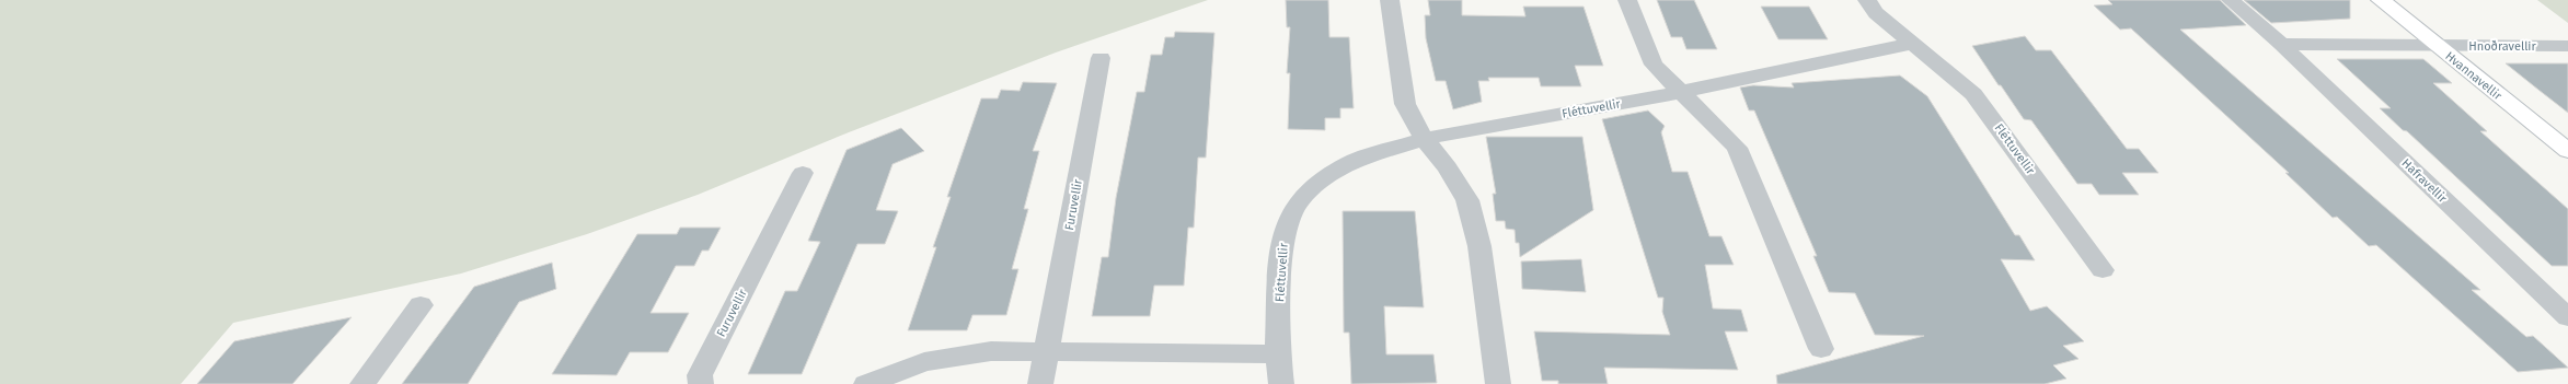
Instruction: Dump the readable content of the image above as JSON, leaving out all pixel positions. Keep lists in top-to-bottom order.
{
  "streets": {
    "street": [
      "Hnoðravellir",
      "Hvannavellir",
      "Fléttuvellir",
      "Hafravellir",
      "Furuvellir"
    ]
  },
  "crossings": [
    ["Hnoðravellir", "Hvannavellir"]
  ]
}
